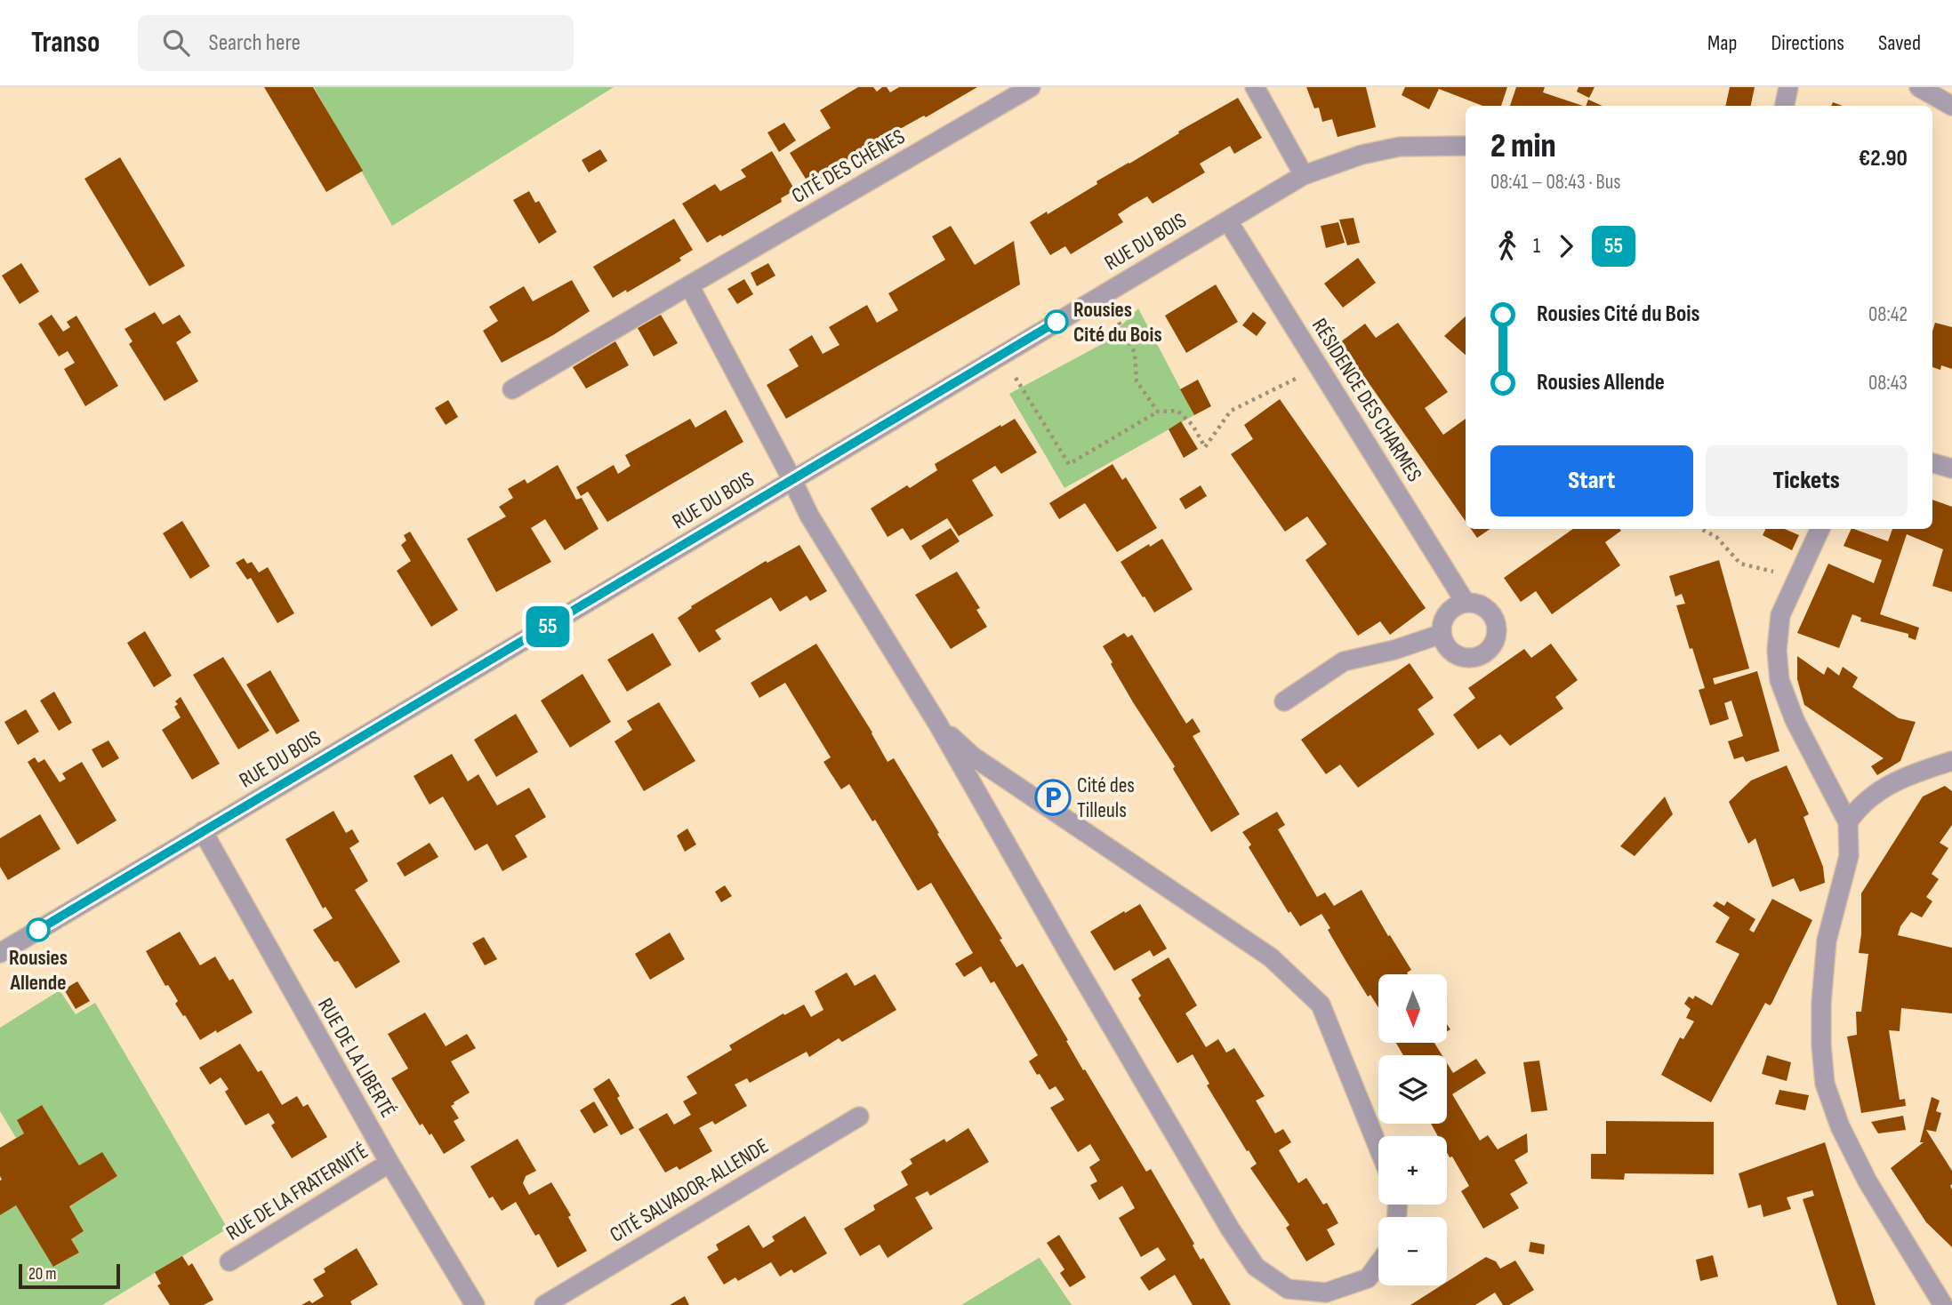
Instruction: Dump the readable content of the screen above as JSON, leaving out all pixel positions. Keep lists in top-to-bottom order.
{
  "streets": {
    "street": [
      "CITÉ DES CHÊNES",
      "RUE DU BOIS",
      "RÉSIDENCE DES CHARMES",
      "RUE DE LA LIBERTÉ",
      "CITÉ SALVADOR-ALLENDE",
      "RUE DE LA FRATERNITÉ"
    ]
  },
  "crossings": [
    ["RUE DU BOIS", "RÉSIDENCE DES CHARMES"],
    ["RUE DU BOIS", "RUE DE LA LIBERTÉ"],
    ["RUE DE LA LIBERTÉ", "RUE DE LA FRATERNITÉ"]
  ],
  "places": {
    "other": ["Rousies Cité du Bois", "Rousies Allende"],
    "parking": ["Cité des Tilleuls"]
  },
  "lines": ["bus line 55"],
  "scale_bar": "20 m",
  "north": "bottom",
  "page": {
    "header": "Transo",
    "search": "Search here",
    "nav": ["Map", "Directions", "Saved"],
    "on_map": "55",
    "heading": ["2 min", "08:41 – 08:43 · Bus", "€2.90"],
    "legs": ["1", "55"],
    "list": [
      {
        "name": "Rousies Cité du Bois",
        "value": "08:42"
      },
      {
        "name": "Rousies Allende",
        "value": "08:43"
      }
    ],
    "buttons": ["Start", "Tickets"],
    "map_buttons": ["+", "−"],
    "scale": "20 m"
  }
}
